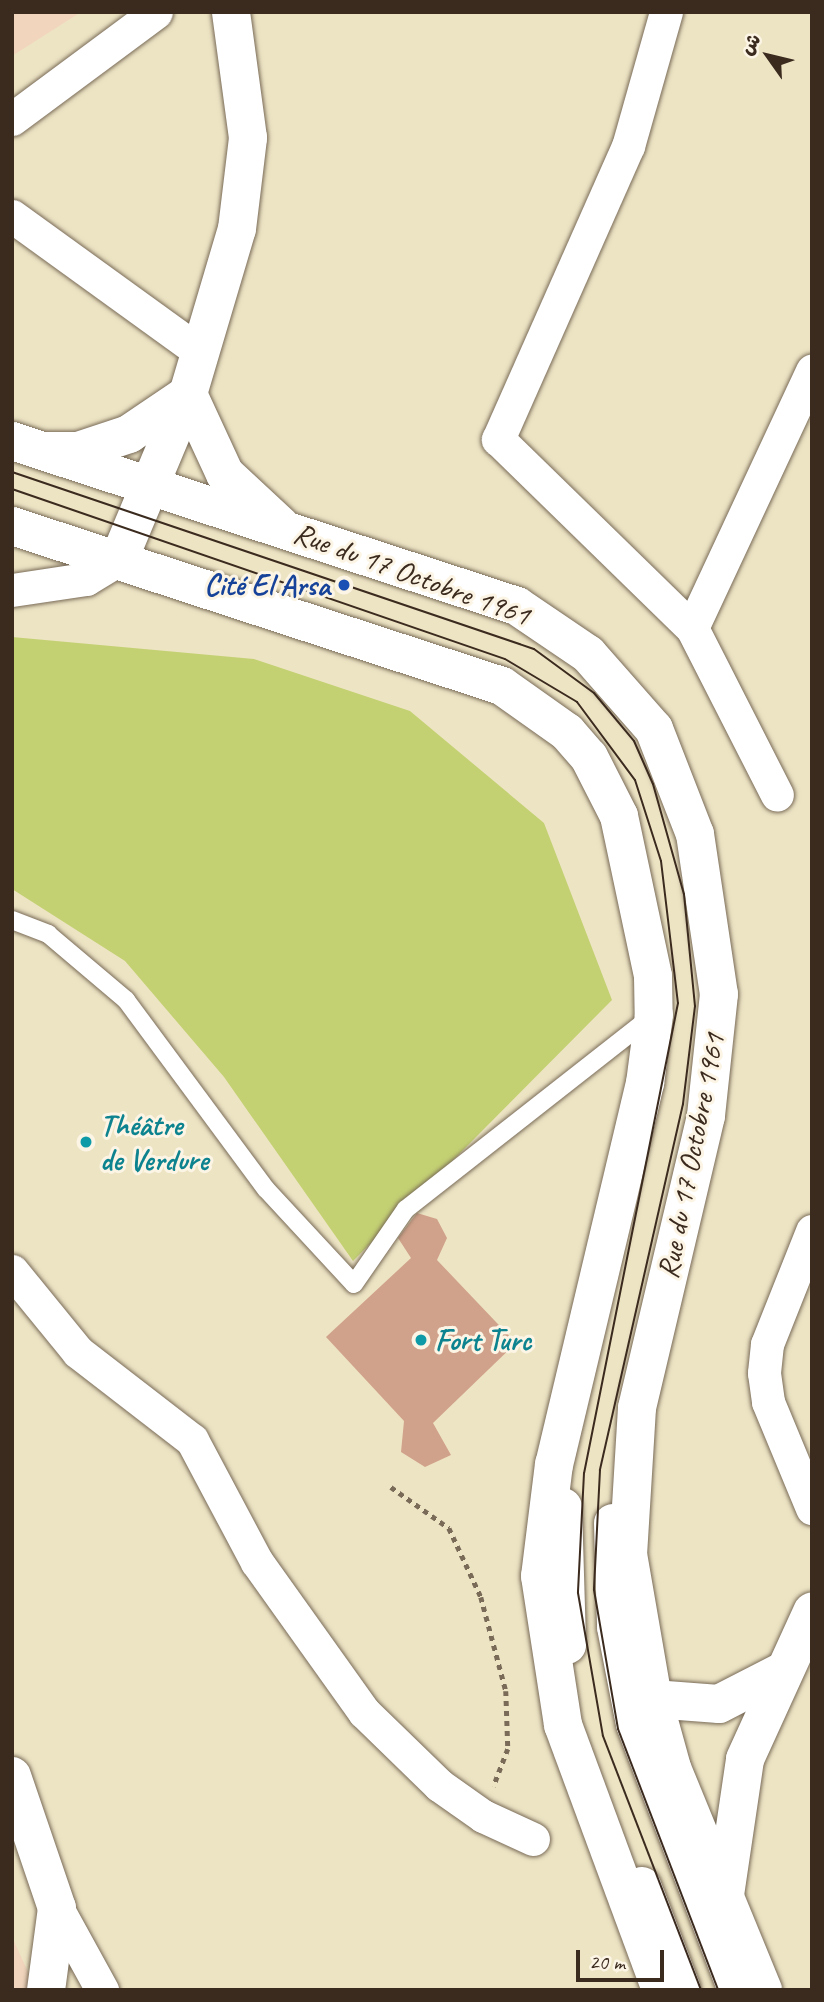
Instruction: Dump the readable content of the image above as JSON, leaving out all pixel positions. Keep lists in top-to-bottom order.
{
  "streets": {
    "main road": ["Rue du 17 Octobre 1961"]
  },
  "places": ["Cité El Arsa", "Théâtre de Verdure", "Fort Turc"],
  "scale_bar": "20 m",
  "north": "top left"
}
